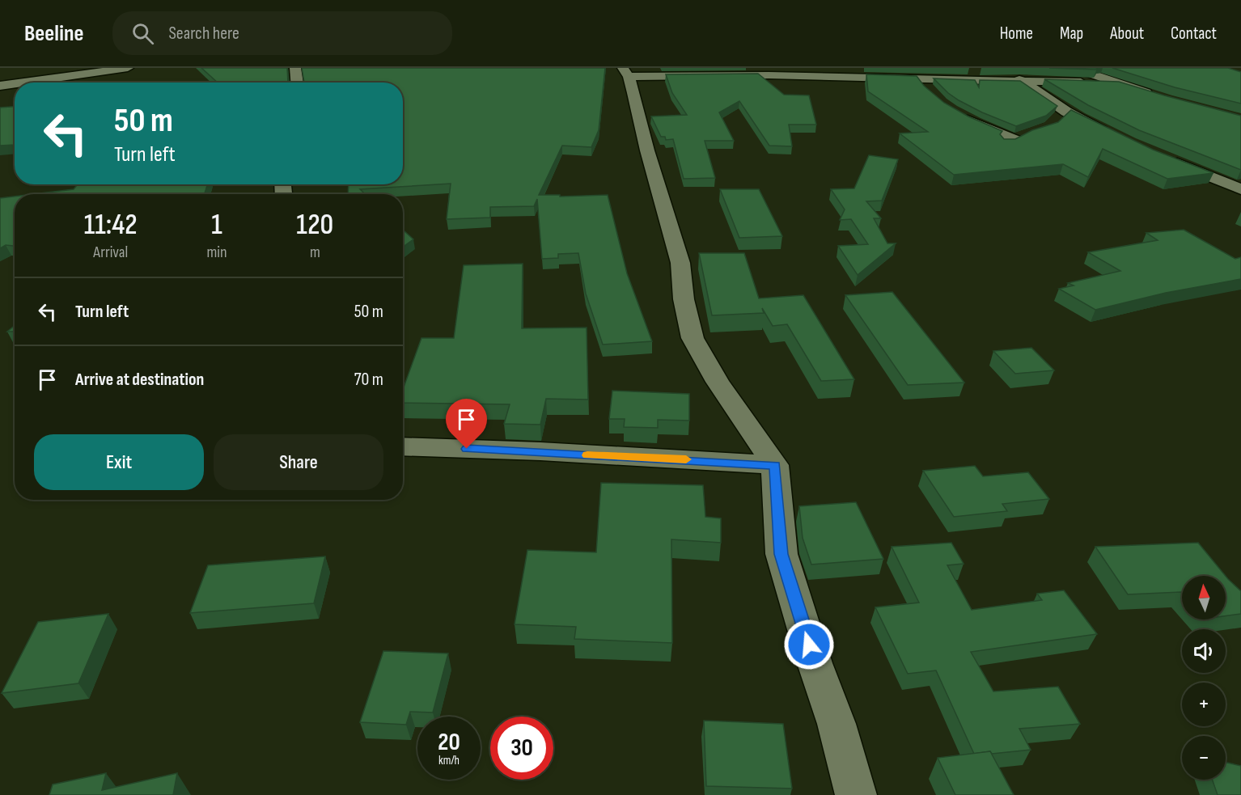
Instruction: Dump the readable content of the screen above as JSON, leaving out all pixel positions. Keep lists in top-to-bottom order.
{
  "north": "top",
  "page": {
    "header": "Beeline",
    "search": "Search here",
    "nav": [
      "Home",
      "Map",
      "About",
      "Contact"
    ],
    "turn": ["50 m", "Turn left"],
    "eta": [
      "11:42",
      "Arrival",
      "1",
      "min",
      "120",
      "m"
    ],
    "list": [
      {
        "name": "Turn left",
        "value": "50 m"
      },
      {
        "name": "Arrive at destination",
        "value": "70 m"
      }
    ],
    "buttons": ["Exit", "Share"],
    "map_buttons": ["+", "−"],
    "speed": "20 km/h",
    "limit": "30"
  }
}
